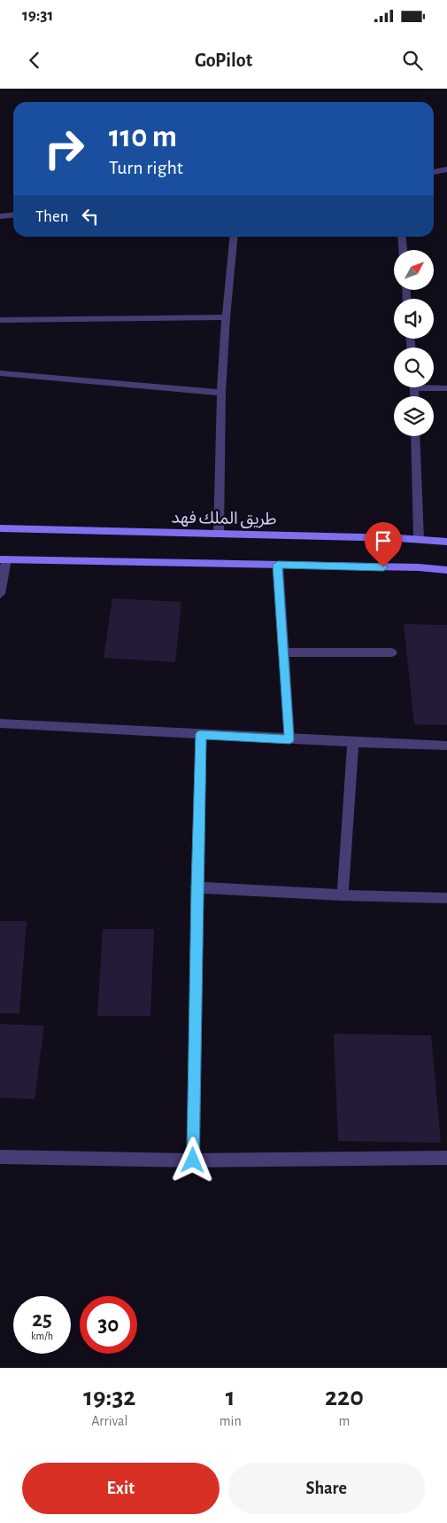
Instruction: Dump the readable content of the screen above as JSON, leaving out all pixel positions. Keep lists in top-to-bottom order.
{
  "streets": {
    "main road": ["طريق الملك فهد"]
  },
  "north": "top right",
  "page": {
    "status": "19:31",
    "header": "GoPilot",
    "turn": ["110 m", "Turn right"],
    "then": "Then",
    "speed": "25 km/h",
    "limit": "30",
    "eta": [
      "19:32",
      "Arrival",
      "1",
      "min",
      "220",
      "m"
    ],
    "buttons": ["Exit", "Share"]
  }
}
